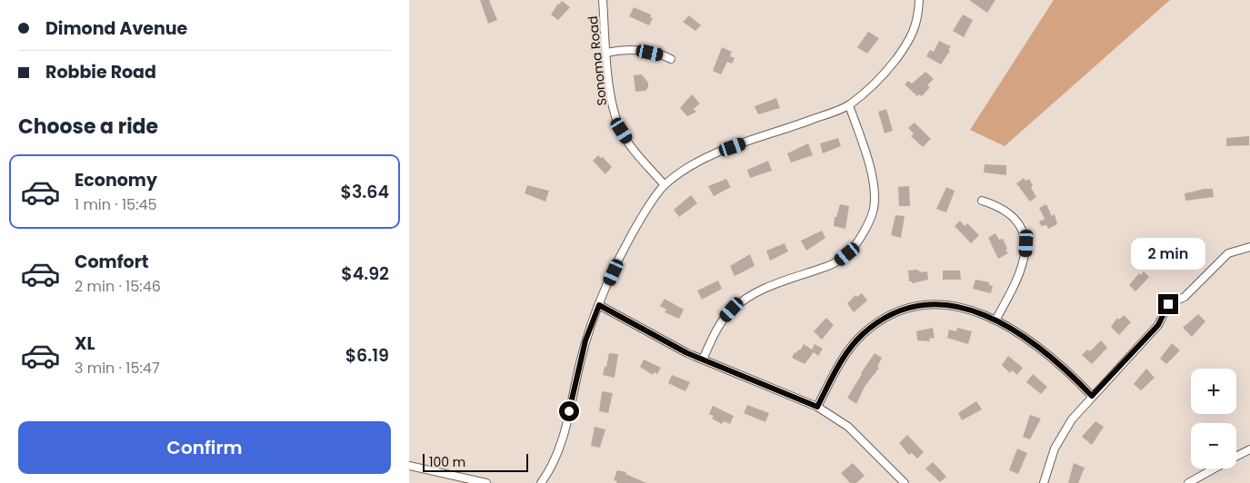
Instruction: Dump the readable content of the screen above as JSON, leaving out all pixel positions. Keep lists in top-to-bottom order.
{
  "streets": {
    "street": ["Sonoma Road"]
  },
  "scale_bar": "100 m",
  "page": {
    "banner": ["Dimond Avenue", "Robbie Road"],
    "heading": "Choose a ride",
    "list": [
      {
        "name": "Economy",
        "note": "1 min · 15:45",
        "value": "$3.64"
      },
      {
        "name": "Comfort",
        "note": "2 min · 15:46",
        "value": "$4.92"
      },
      {
        "name": "XL",
        "note": "3 min · 15:47",
        "value": "$6.19"
      }
    ],
    "bubble": "2 min",
    "map_buttons": ["+", "−"],
    "buttons": "Confirm",
    "scale": "100 m"
  }
}
